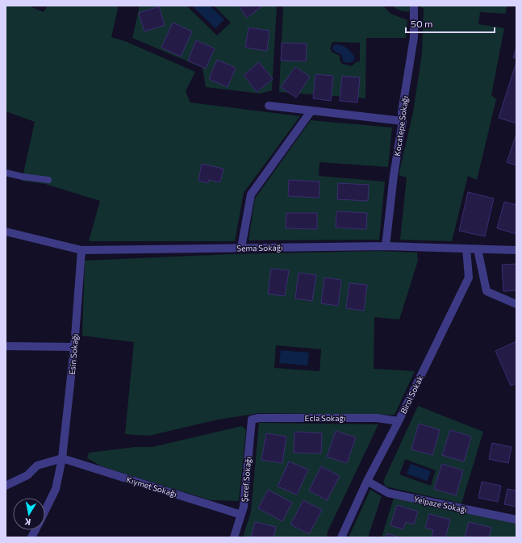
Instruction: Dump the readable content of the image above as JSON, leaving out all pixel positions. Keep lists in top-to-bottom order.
{
  "streets": {
    "street": [
      "Kocatepe Sokağı",
      "Sema Sokağı",
      "Esin Sokağı",
      "Birol Sokak",
      "Ecla Sokağı",
      "Şeref Sokağı",
      "Kıymet Sokağı",
      "Yelpaze Sokağı"
    ]
  },
  "crossings": [
    ["Kocatepe Sokağı", "Sema Sokağı"],
    ["Sema Sokağı", "Esin Sokağı"],
    ["Sema Sokağı", "Birol Sokak"],
    ["Esin Sokağı", "Kıymet Sokağı"],
    ["Birol Sokak", "Ecla Sokağı"],
    ["Birol Sokak", "Yelpaze Sokağı"],
    ["Ecla Sokağı", "Şeref Sokağı"],
    ["Şeref Sokağı", "Kıymet Sokağı"]
  ],
  "scale_bar": "50 m",
  "north": "bottom"
}
